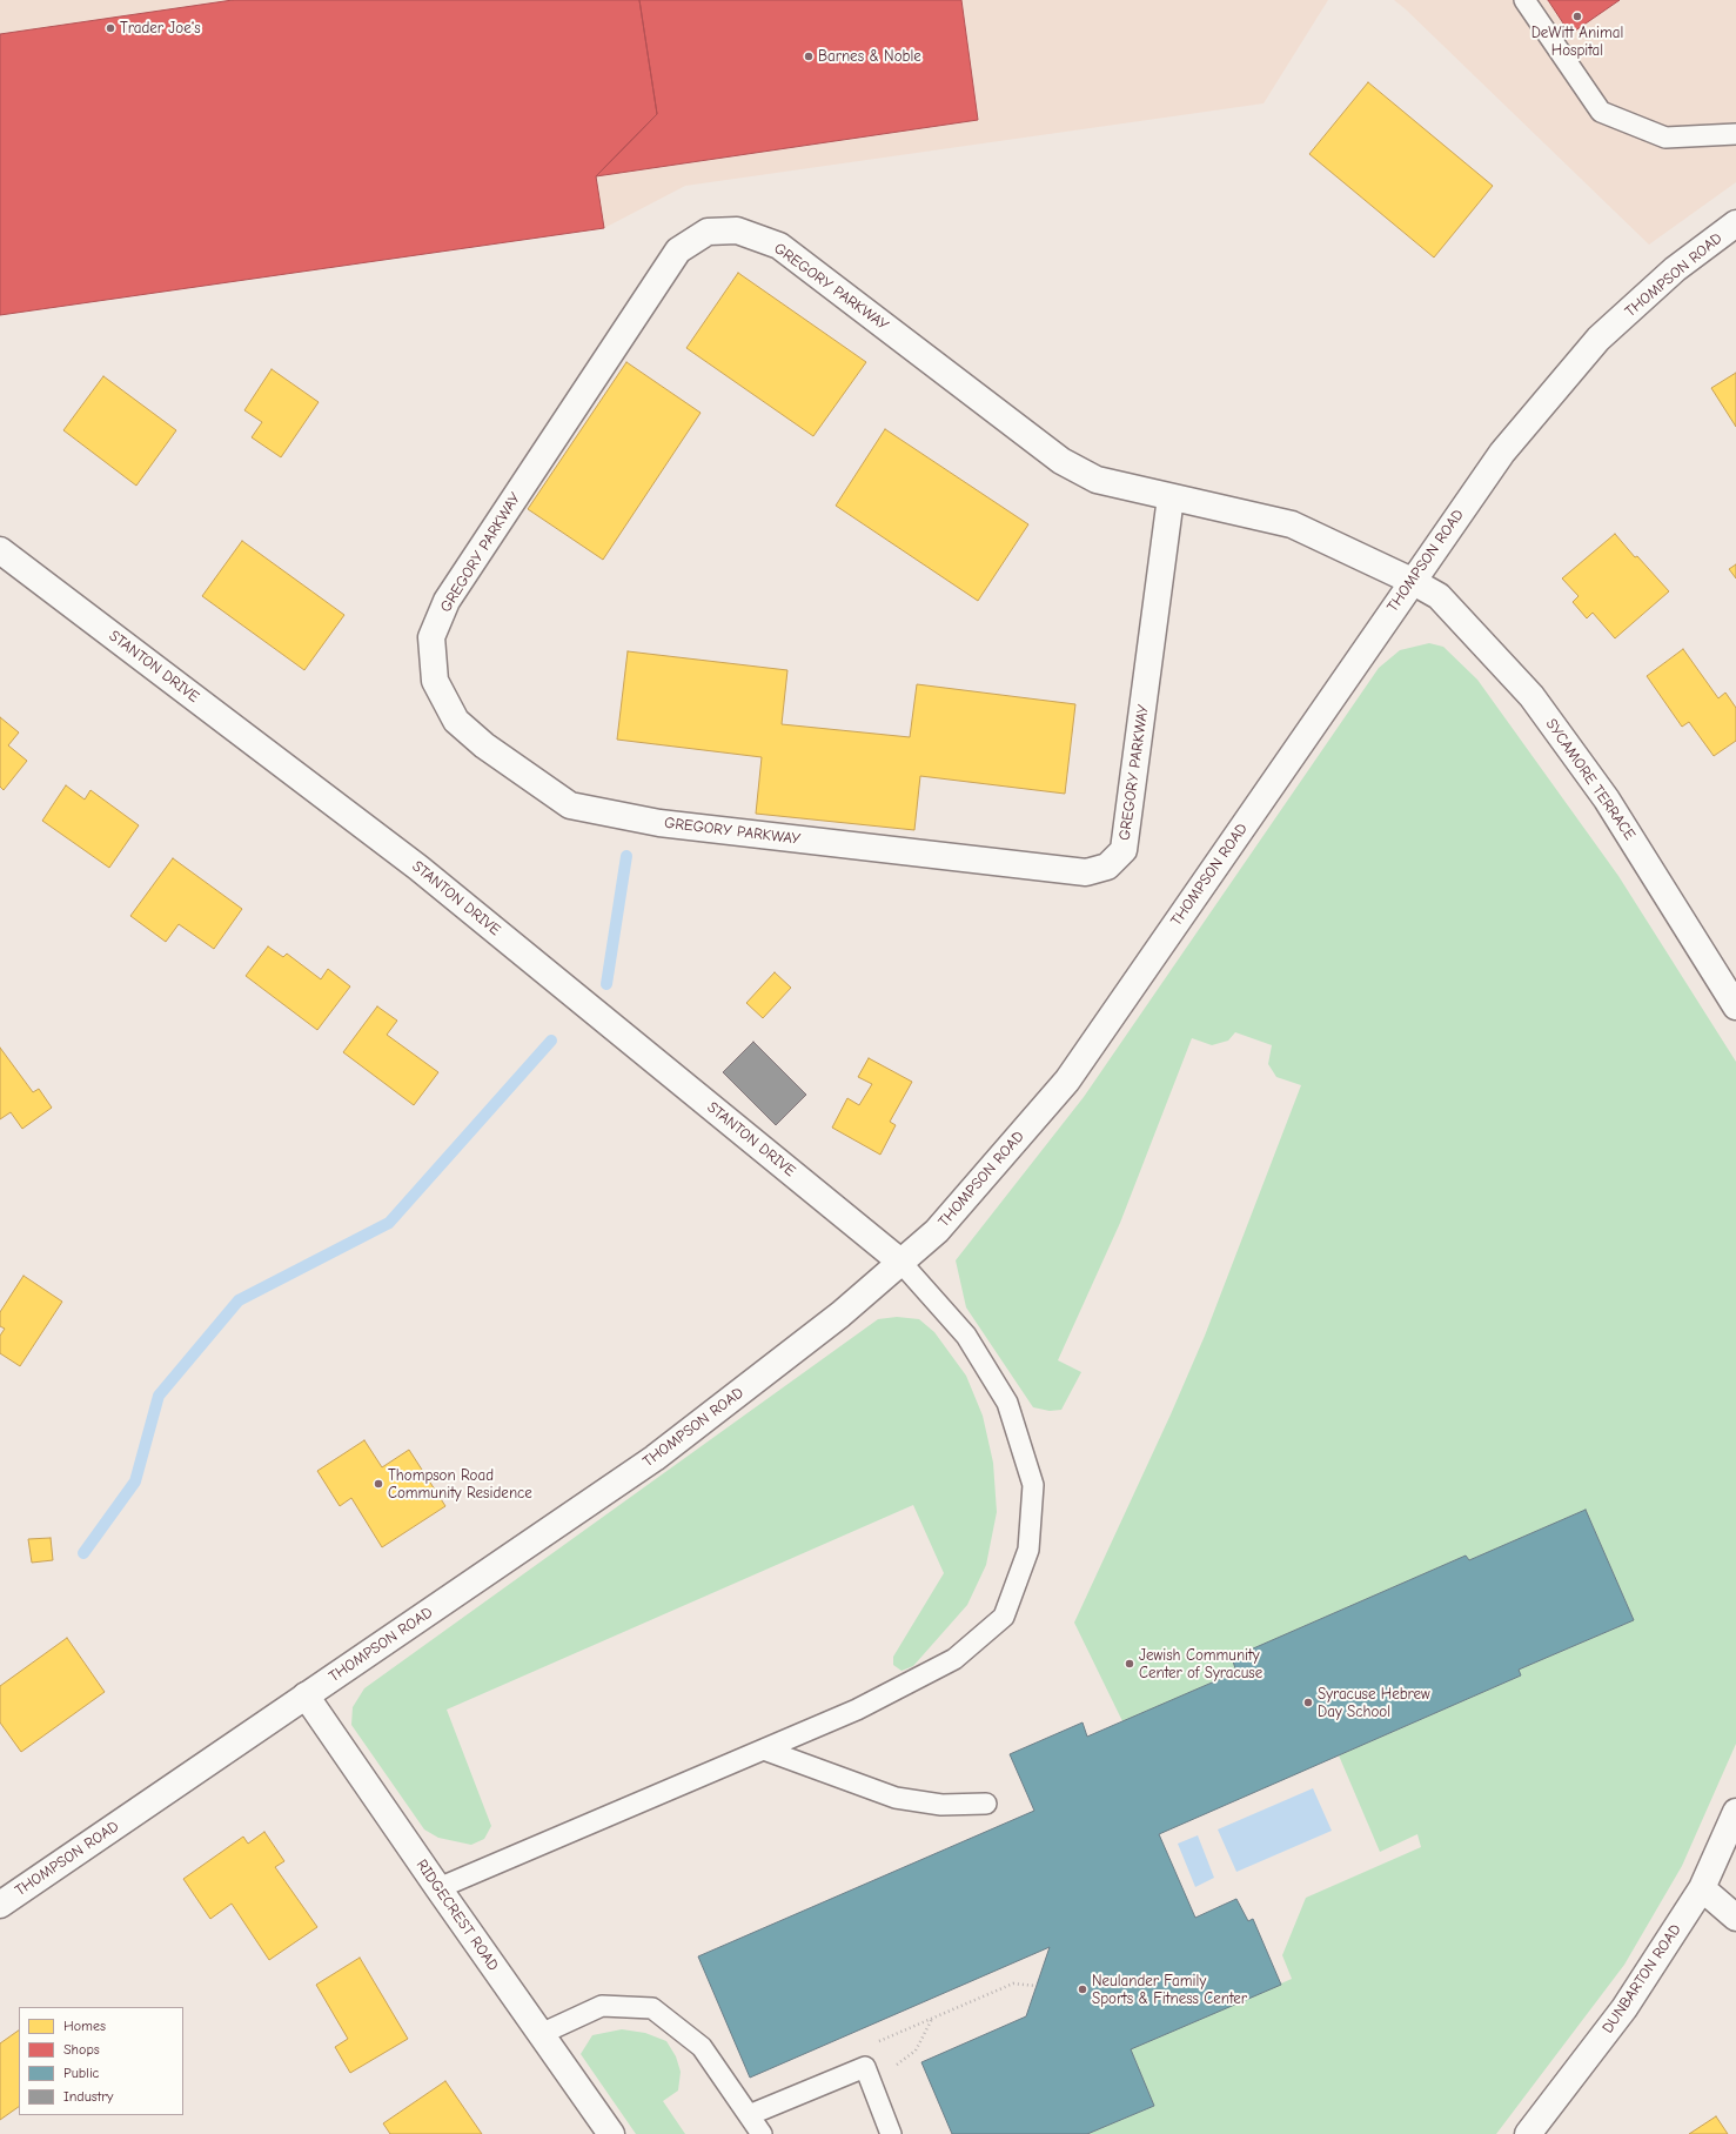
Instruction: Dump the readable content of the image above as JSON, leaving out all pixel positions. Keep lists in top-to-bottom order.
{
  "streets": {
    "street": [
      "THOMPSON ROAD",
      "GREGORY PARKWAY",
      "STANTON DRIVE",
      "SYCAMORE TERRACE",
      "RIDGECREST ROAD",
      "DUNBARTON ROAD"
    ]
  },
  "crossings": [
    ["THOMPSON ROAD", "GREGORY PARKWAY"],
    ["THOMPSON ROAD", "STANTON DRIVE"],
    ["THOMPSON ROAD", "SYCAMORE TERRACE"],
    ["THOMPSON ROAD", "RIDGECREST ROAD"],
    ["GREGORY PARKWAY", "SYCAMORE TERRACE"]
  ],
  "places": [
    "DeWitt Animal Hospital",
    "Trader Joe's",
    "Barnes & Noble",
    "Thompson Road Community Residence",
    "Jewish Community Center of Syracuse",
    "Syracuse Hebrew Day School",
    "Neulander Family Sports & Fitness Center"
  ],
  "legend": [
    "Homes",
    "Shops",
    "Public",
    "Industry"
  ]
}
